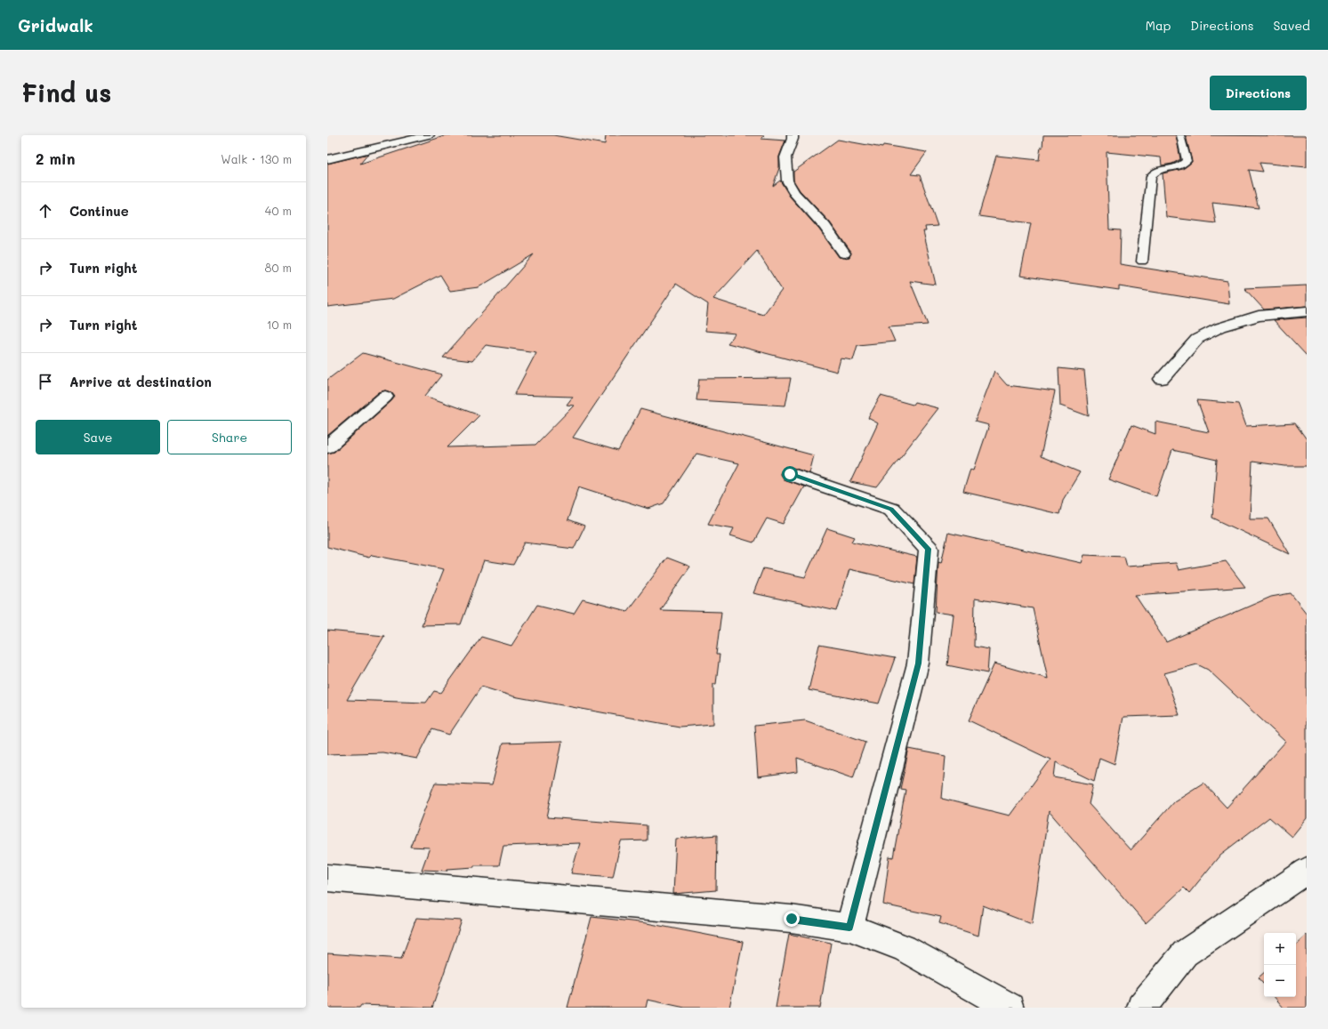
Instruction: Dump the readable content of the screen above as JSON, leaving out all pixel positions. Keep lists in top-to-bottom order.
{
  "page": {
    "header": "Gridwalk",
    "nav": ["Map", "Directions", "Saved"],
    "buttons": [
      "Directions",
      ["Save", "Share"]
    ],
    "title": "Find us",
    "heading": ["2 min", "Walk · 130 m"],
    "list": [
      ["Continue", "40 m"],
      ["Turn right", "80 m"],
      ["Turn right", "10 m"],
      "Arrive at destination"
    ],
    "map_buttons": ["+", "−"]
  }
}
